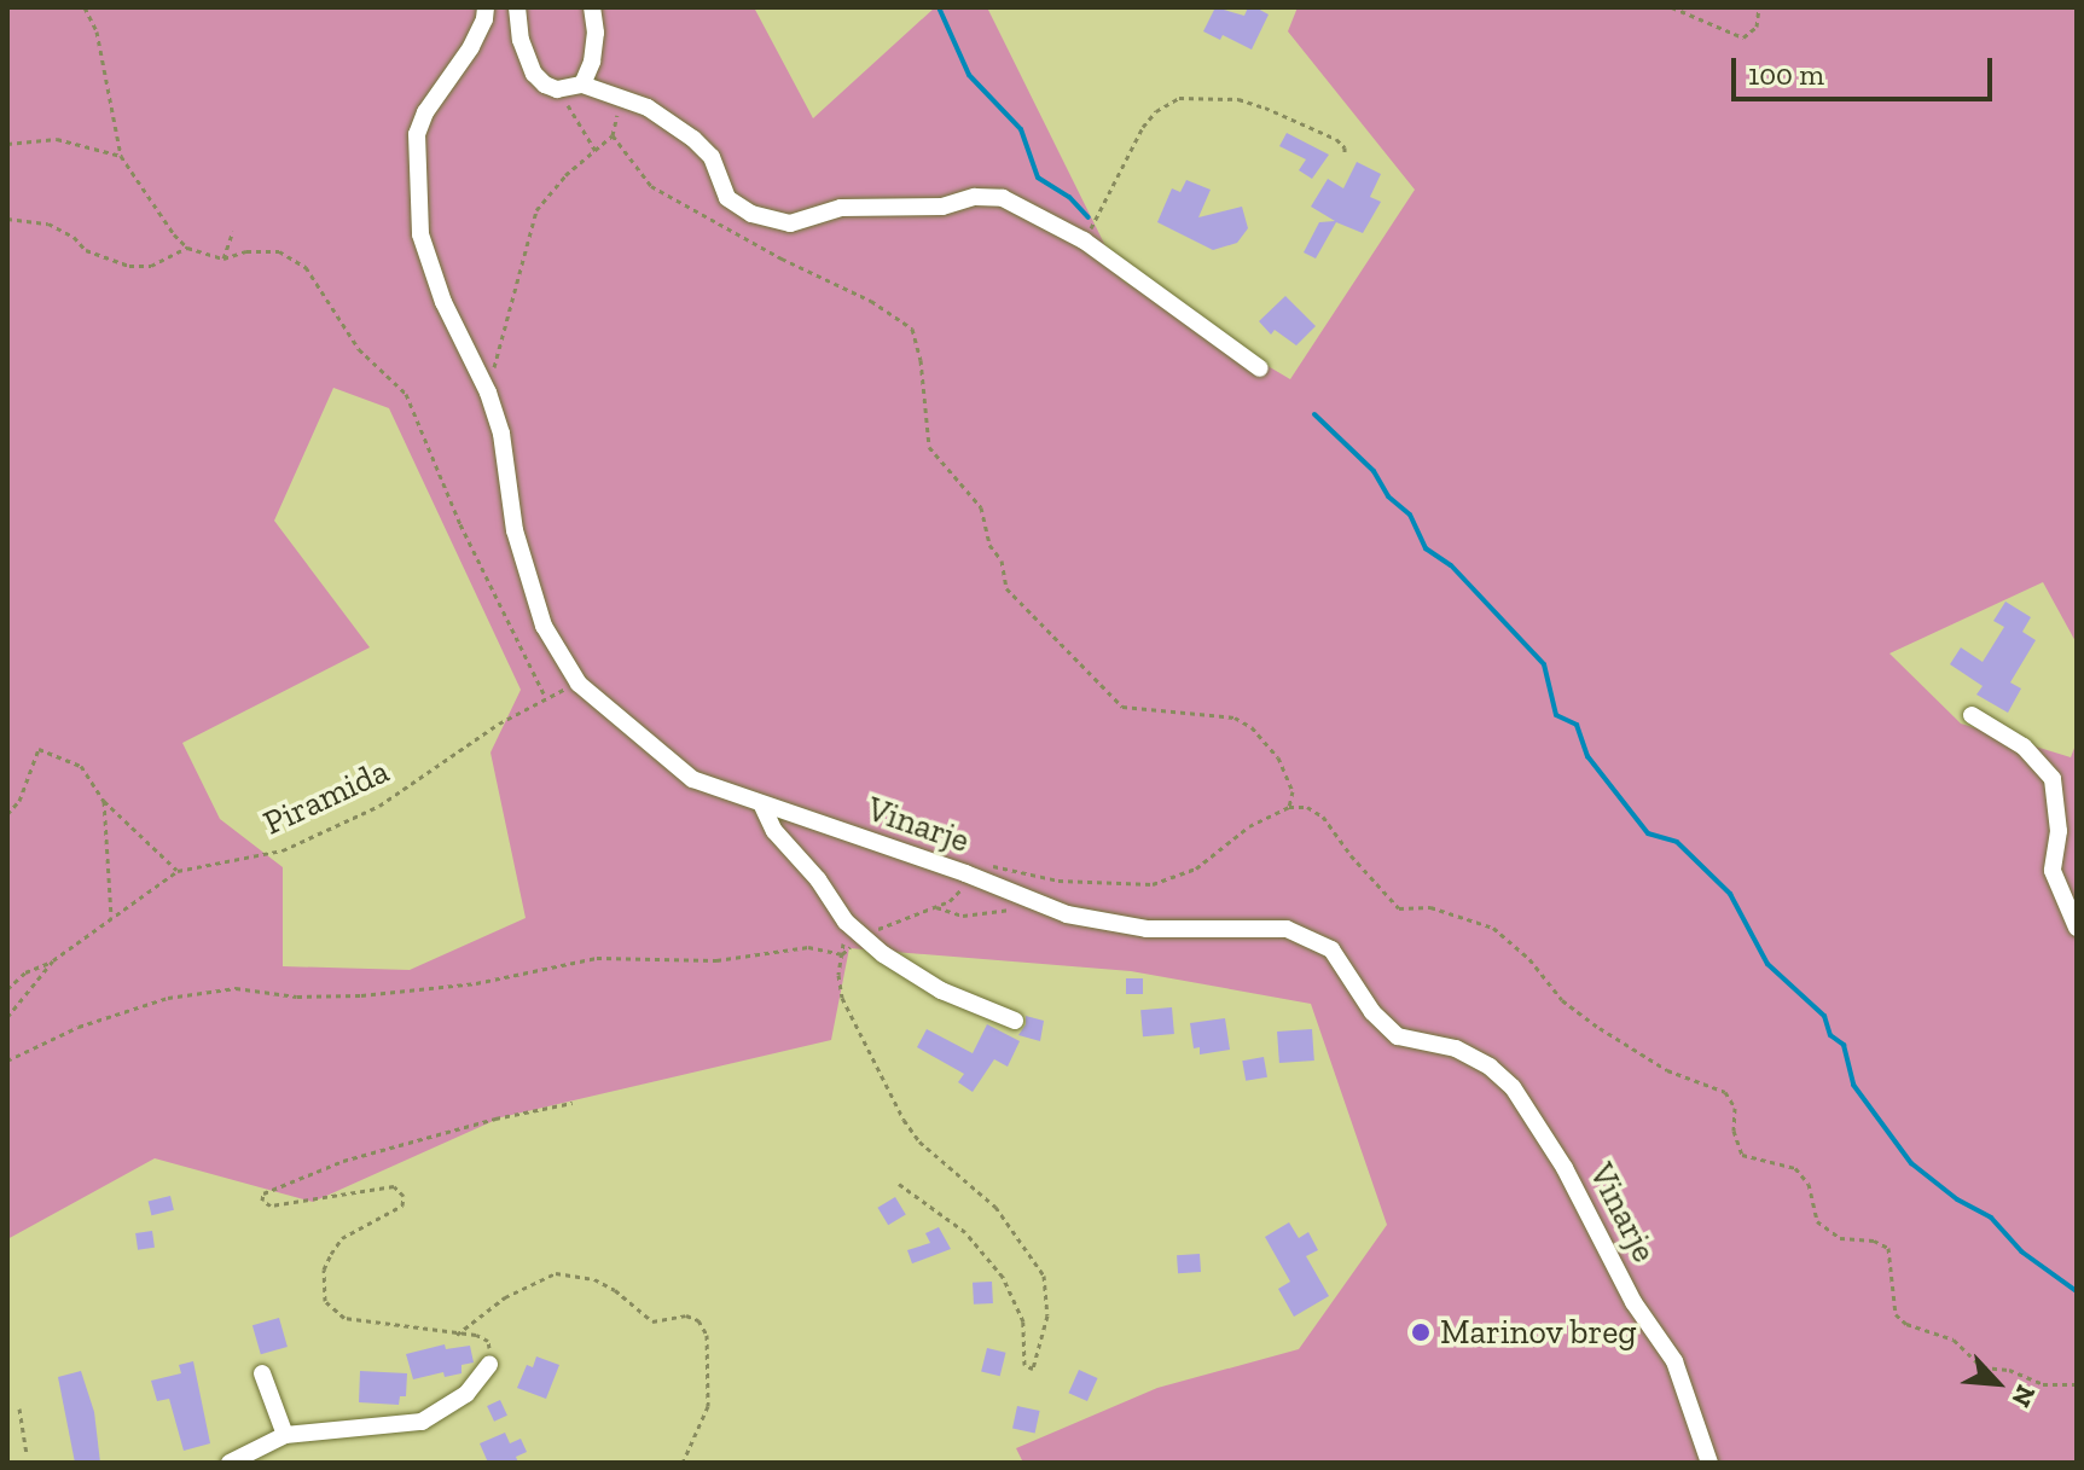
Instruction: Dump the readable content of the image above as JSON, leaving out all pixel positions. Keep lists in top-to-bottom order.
{
  "streets": {
    "street": ["Vinarje"],
    "path": ["Piramida"]
  },
  "crossings": [
    ["Piramida", "Vinarje"]
  ],
  "places": ["Marinov breg"],
  "scale_bar": "100 m",
  "north": "bottom right"
}
